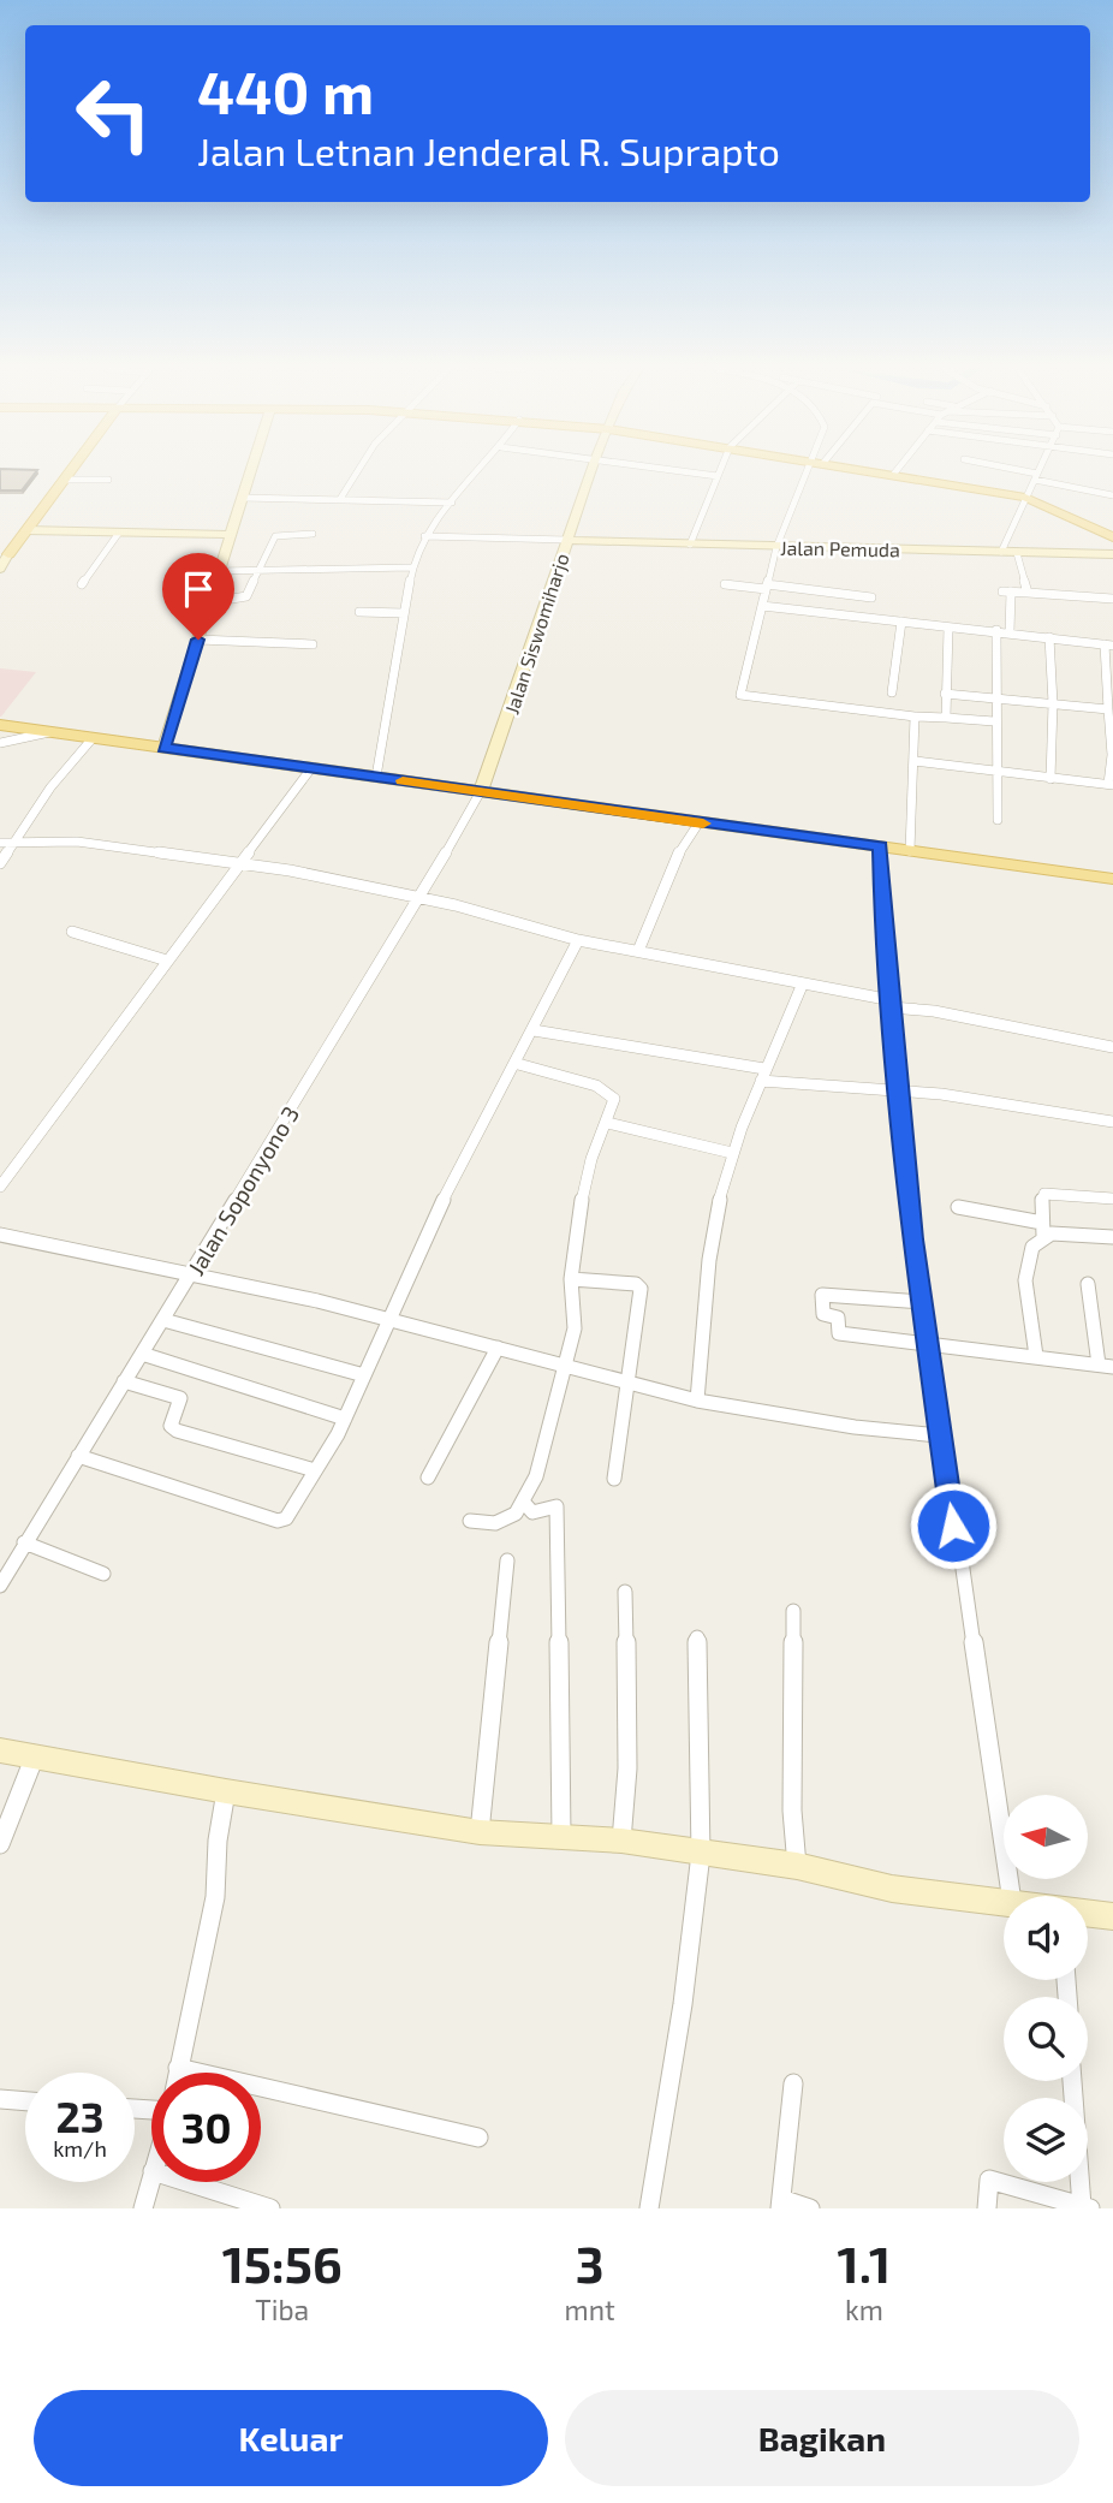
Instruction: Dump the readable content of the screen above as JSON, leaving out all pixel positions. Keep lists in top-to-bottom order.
{
  "streets": {
    "main road": ["Jalan Pemuda", "Jalan Siswomiharjo"],
    "street": ["Jalan Soponyono 3"]
  },
  "crossings": [
    ["Jalan Pemuda", "Jalan Siswomiharjo"],
    ["Jalan Siswomiharjo", "Jalan Soponyono 3"]
  ],
  "north": "left",
  "page": {
    "turn": ["440 m", "Jalan Letnan Jenderal R. Suprapto"],
    "speed": "23 km/h",
    "limit": "30",
    "eta": [
      "15:56",
      "Tiba",
      "3",
      "mnt",
      "1.1",
      "km"
    ],
    "buttons": ["Keluar", "Bagikan"]
  }
}
